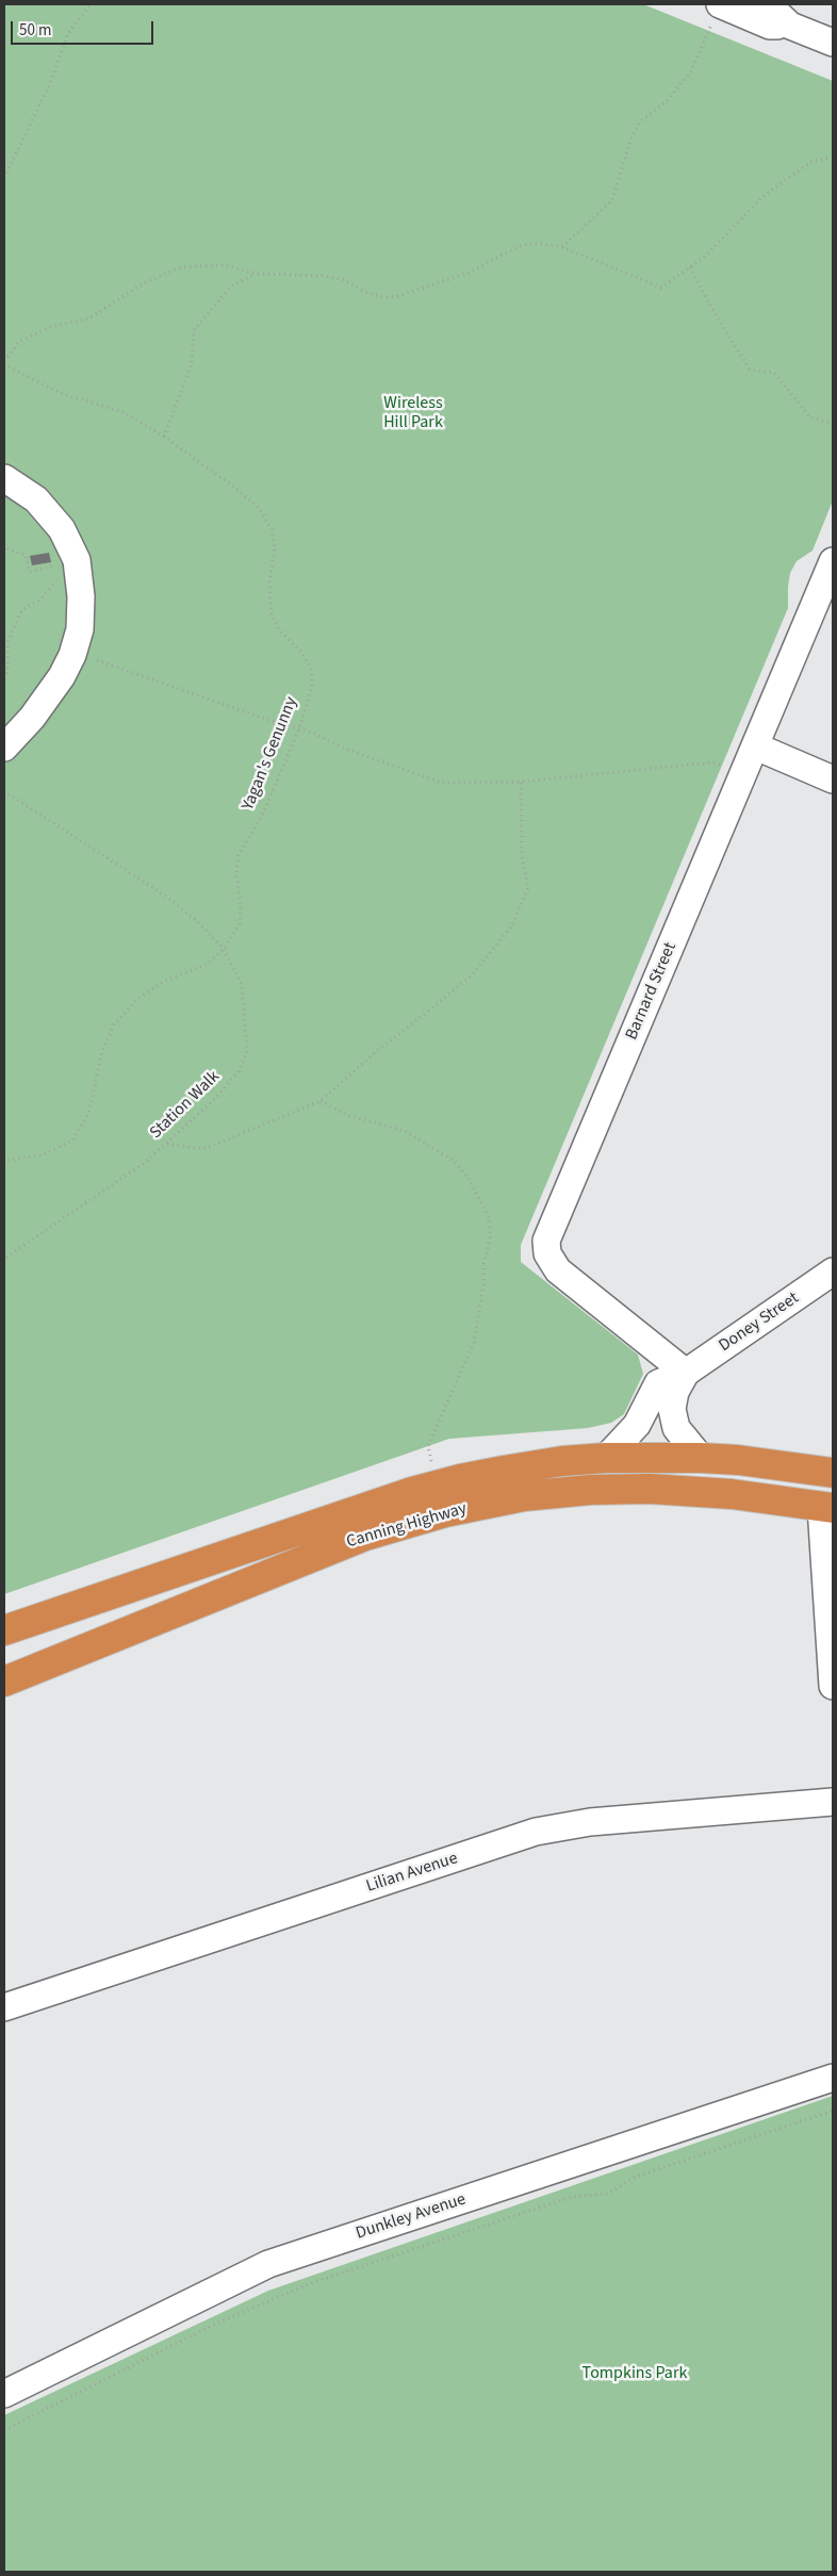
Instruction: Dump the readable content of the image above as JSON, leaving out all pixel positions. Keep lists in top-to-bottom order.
{
  "streets": {
    "highway": ["Canning Highway"],
    "street": [
      "Barnard Street",
      "Doney Street",
      "Lilian Avenue",
      "Dunkley Avenue"
    ],
    "path": ["Yagan's Genunny", "Station Walk"]
  },
  "crossings": [
    ["Yagan's Genunny", "Station Walk"],
    ["Barnard Street", "Doney Street"],
    ["Doney Street", "Canning Highway"]
  ],
  "parks": ["Wireless Hill Park", "Tompkins Park"],
  "scale_bar": "50 m"
}
